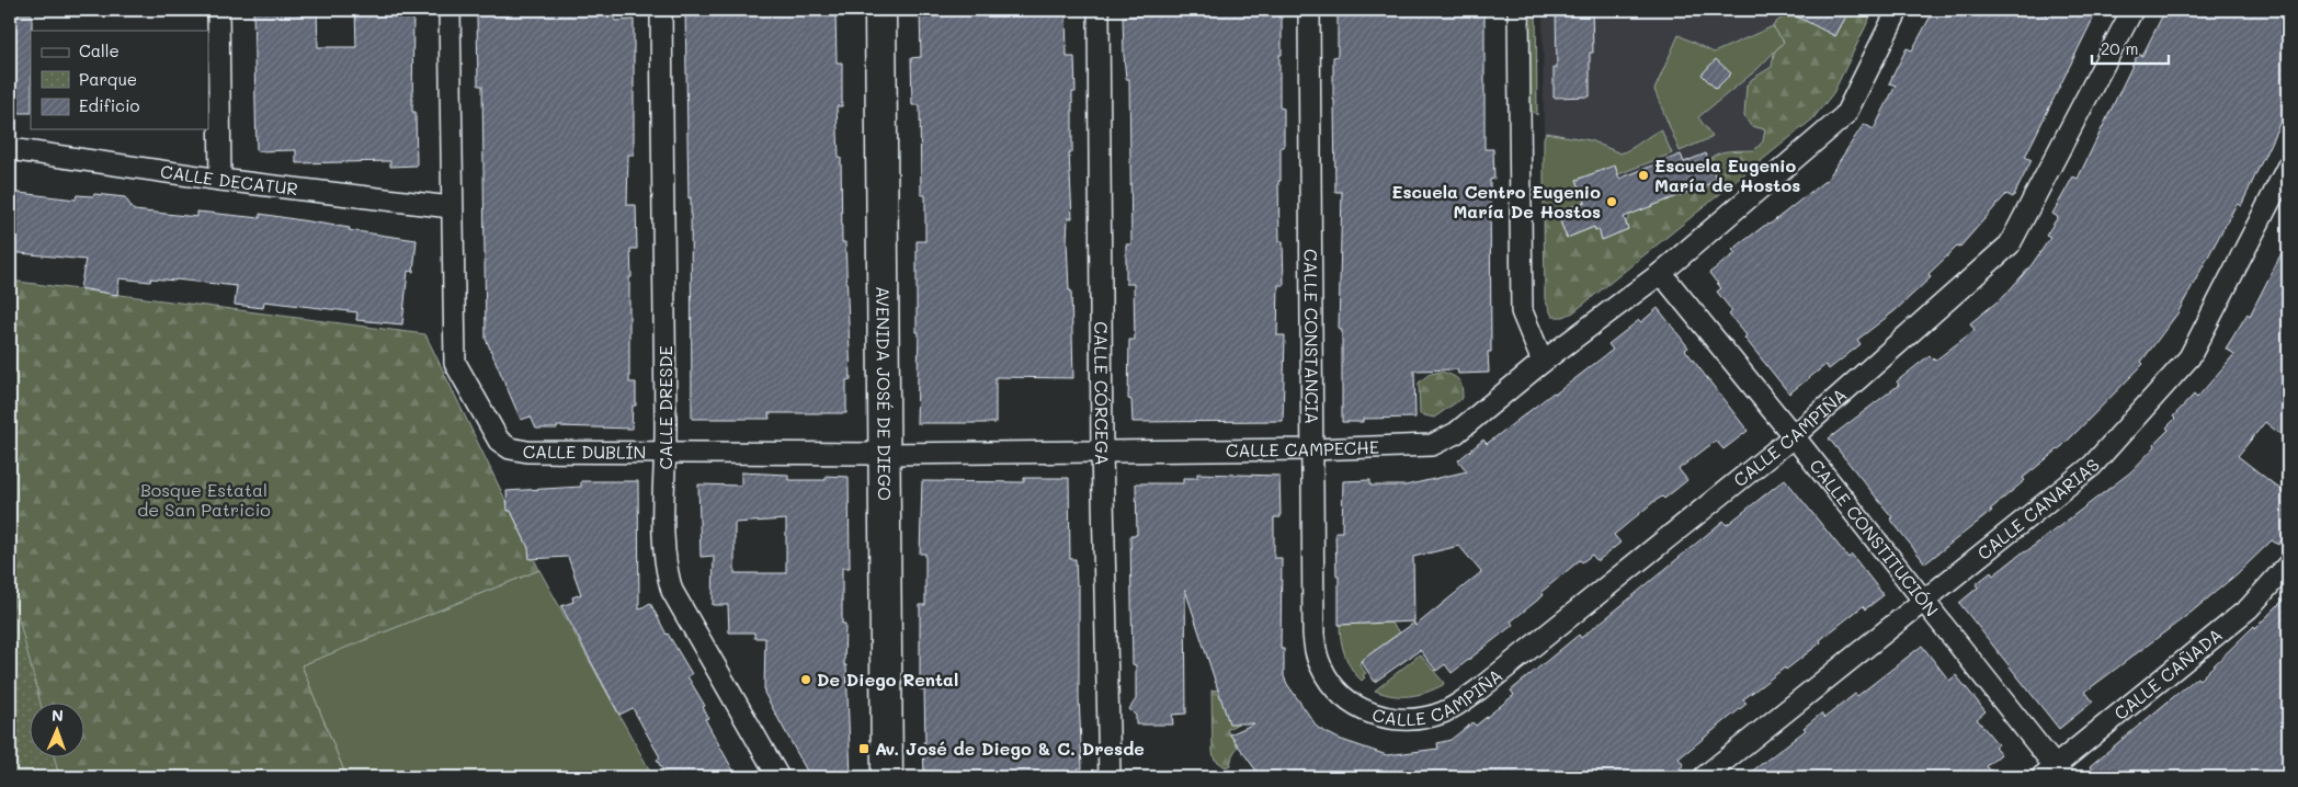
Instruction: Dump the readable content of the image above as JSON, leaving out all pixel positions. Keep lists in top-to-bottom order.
{
  "streets": {
    "main road": ["AVENIDA JOSÉ DE DIEGO"],
    "street": [
      "CALLE DECATUR",
      "CALLE CONSTANCIA",
      "CALLE CÓRCEGA",
      "CALLE DRESDE",
      "CALLE CAMPIÑA",
      "CALLE CAMPECHE",
      "CALLE DUBLÍN",
      "CALLE CANARIAS",
      "CALLE CONSTITUCIÓN",
      "CALLE CAÑADA"
    ]
  },
  "crossings": [
    ["CALLE DECATUR", "CALLE DUBLÍN"],
    ["CALLE CONSTANCIA", "CALLE CAMPIÑA"],
    ["CALLE CONSTANCIA", "CALLE CAMPECHE"],
    ["AVENIDA JOSÉ DE DIEGO", "CALLE CAMPECHE"],
    ["AVENIDA JOSÉ DE DIEGO", "CALLE DUBLÍN"],
    ["CALLE CÓRCEGA", "CALLE CAMPECHE"],
    ["CALLE DRESDE", "CALLE DUBLÍN"],
    ["CALLE CAMPIÑA", "CALLE CONSTITUCIÓN"],
    ["CALLE CAMPECHE", "CALLE DUBLÍN"],
    ["CALLE CAMPECHE", "CALLE CONSTITUCIÓN"],
    ["CALLE CANARIAS", "CALLE CONSTITUCIÓN"],
    ["CALLE CONSTITUCIÓN", "CALLE CAÑADA"]
  ],
  "parks": ["Bosque Estatal de San Patricio"],
  "places": {
    "other": ["Escuela Eugenio María de Hostos", "Escuela Centro Eugenio María De Hostos", "De Diego Rental"],
    "transit": ["Av. José de Diego & C. Dresde"]
  },
  "legend": ["Calle", "Parque", "Edificio"],
  "scale_bar": "20 m",
  "north": "top"
}
